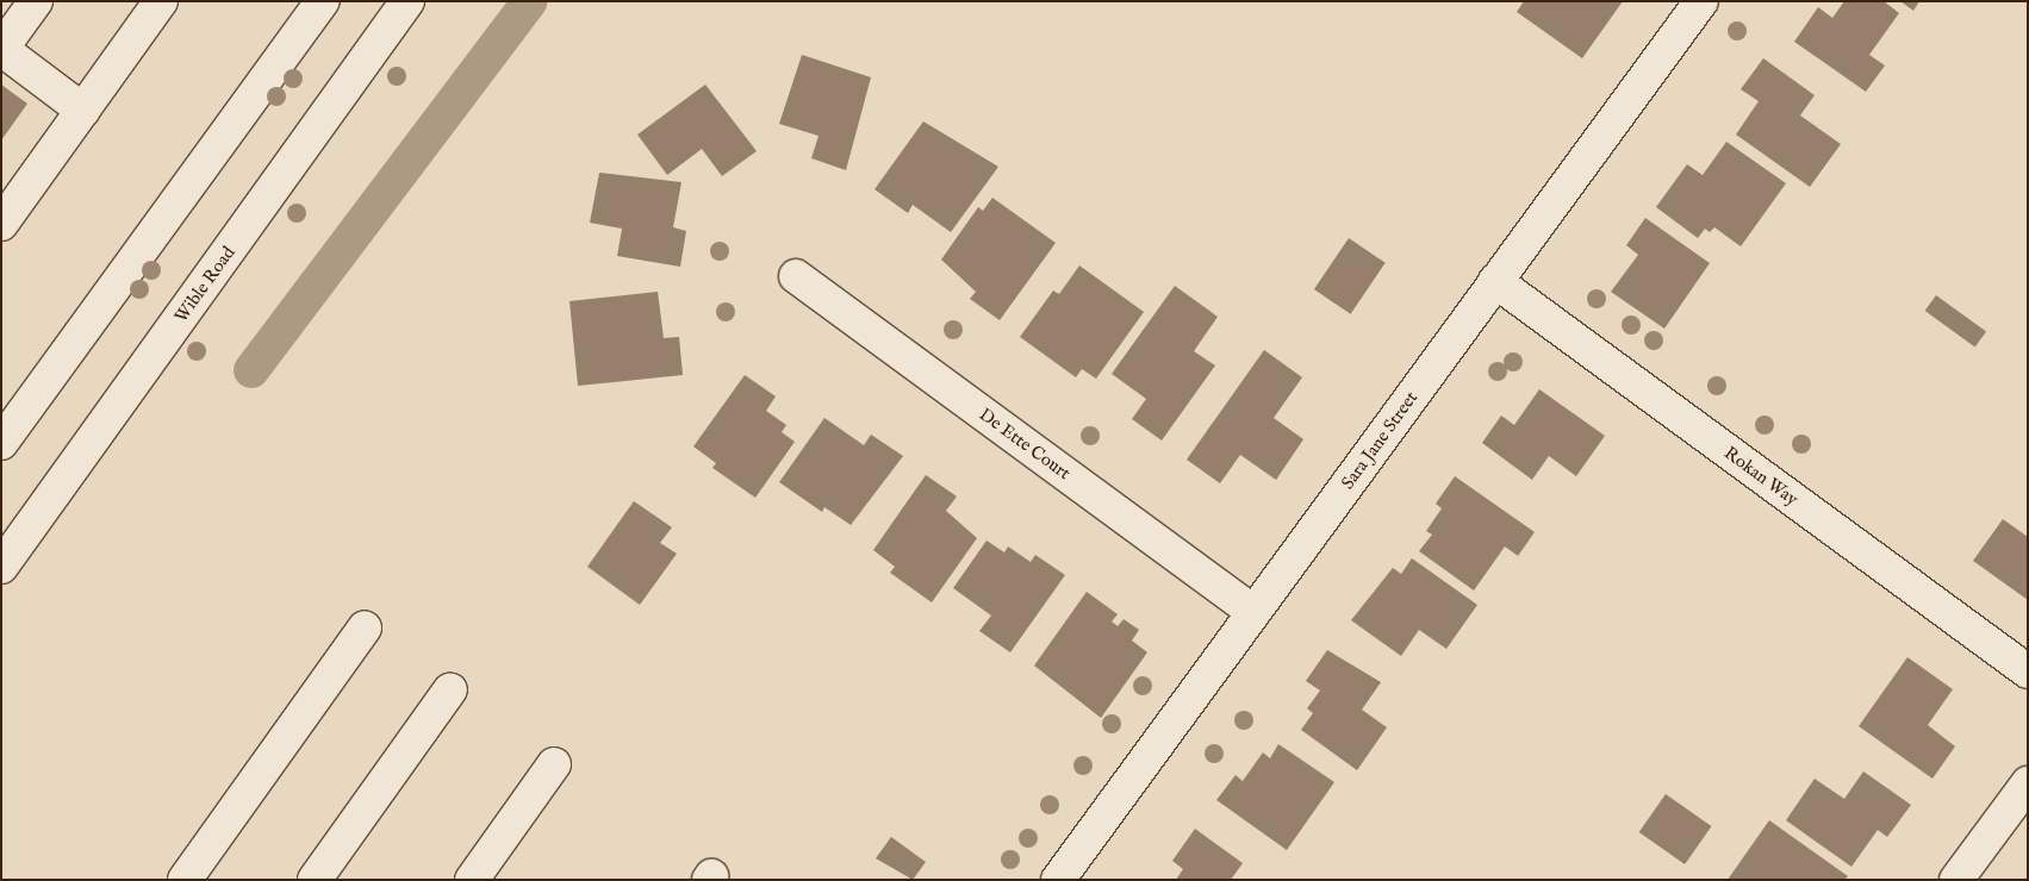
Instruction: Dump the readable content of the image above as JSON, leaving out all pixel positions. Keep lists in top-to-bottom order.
{
  "streets": {
    "street": [
      "Wible Road",
      "Sara Jane Street",
      "De Ette Court",
      "Rokan Way"
    ]
  },
  "crossings": [
    ["Sara Jane Street", "De Ette Court"],
    ["Sara Jane Street", "Rokan Way"]
  ]
}
